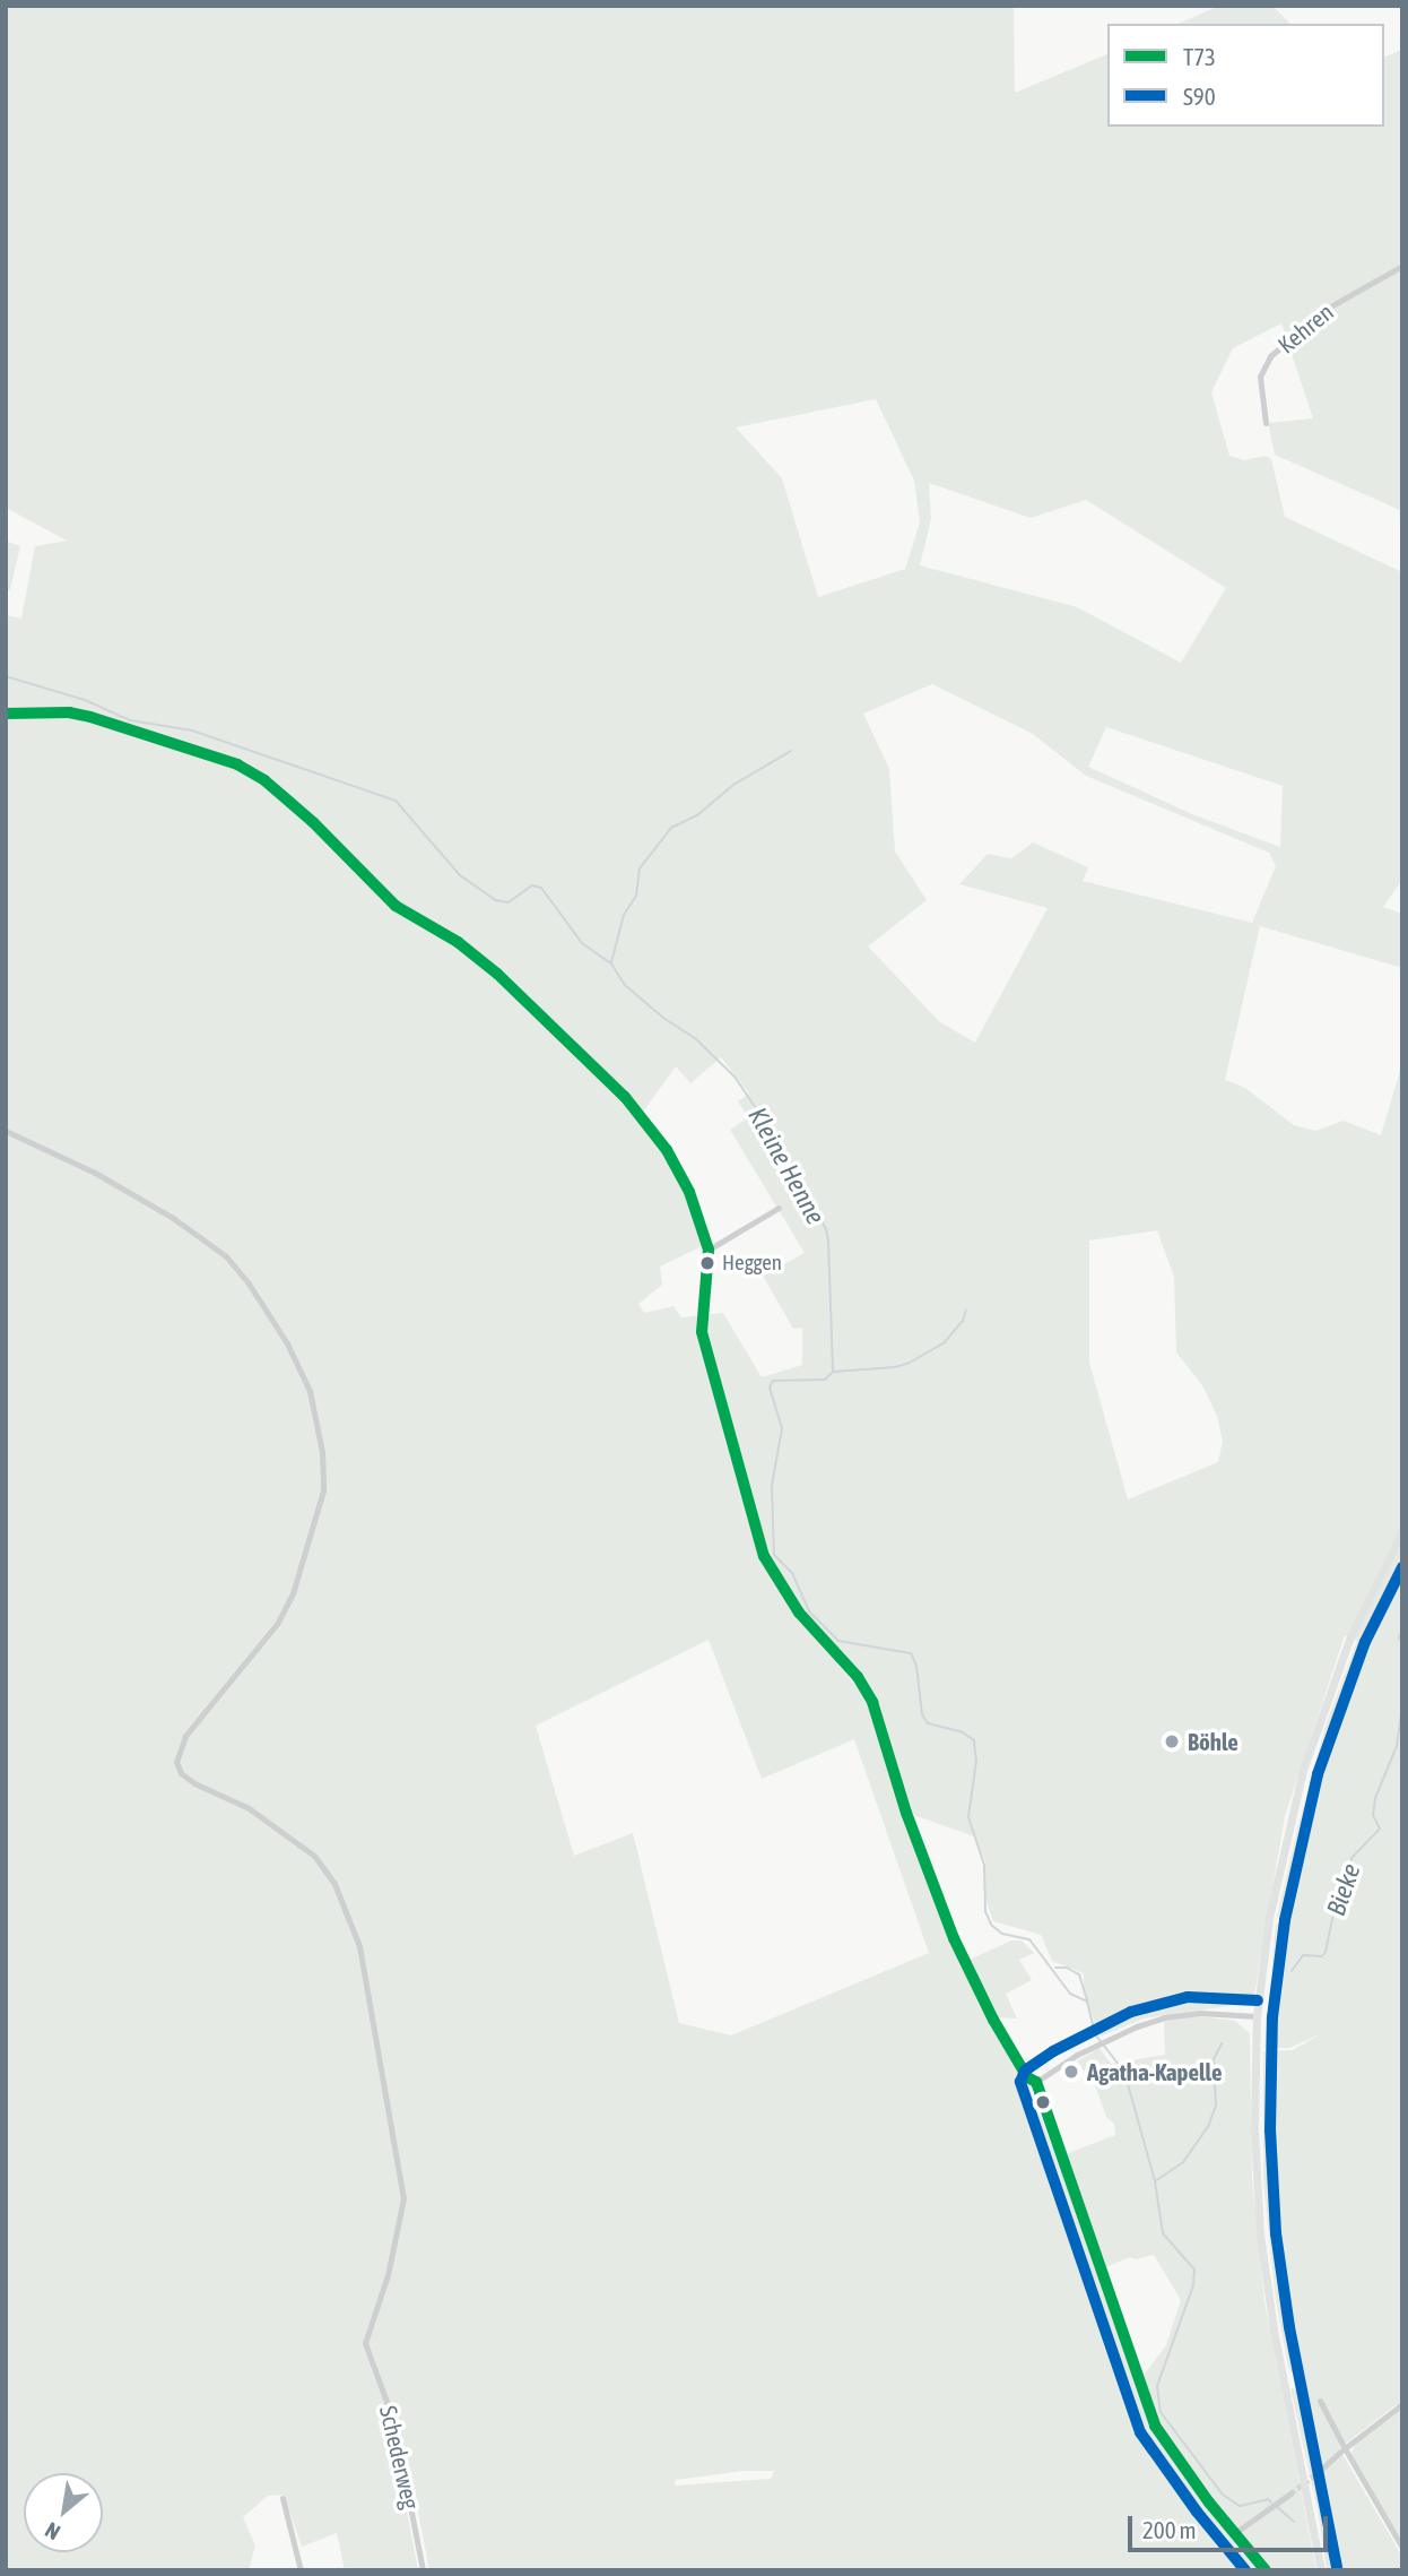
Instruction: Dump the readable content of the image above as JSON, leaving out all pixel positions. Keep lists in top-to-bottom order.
{
  "streets": {
    "street": ["Kehren", "Schederweg"]
  },
  "water": ["Kleine Henne", "Bieke"],
  "places": ["Heggen", "Böhle", "Agatha-Kapelle"],
  "lines": ["transit line T73", "transit line S90"],
  "legend": ["T73", "S90"],
  "scale_bar": "200 m",
  "north": "bottom left"
}
